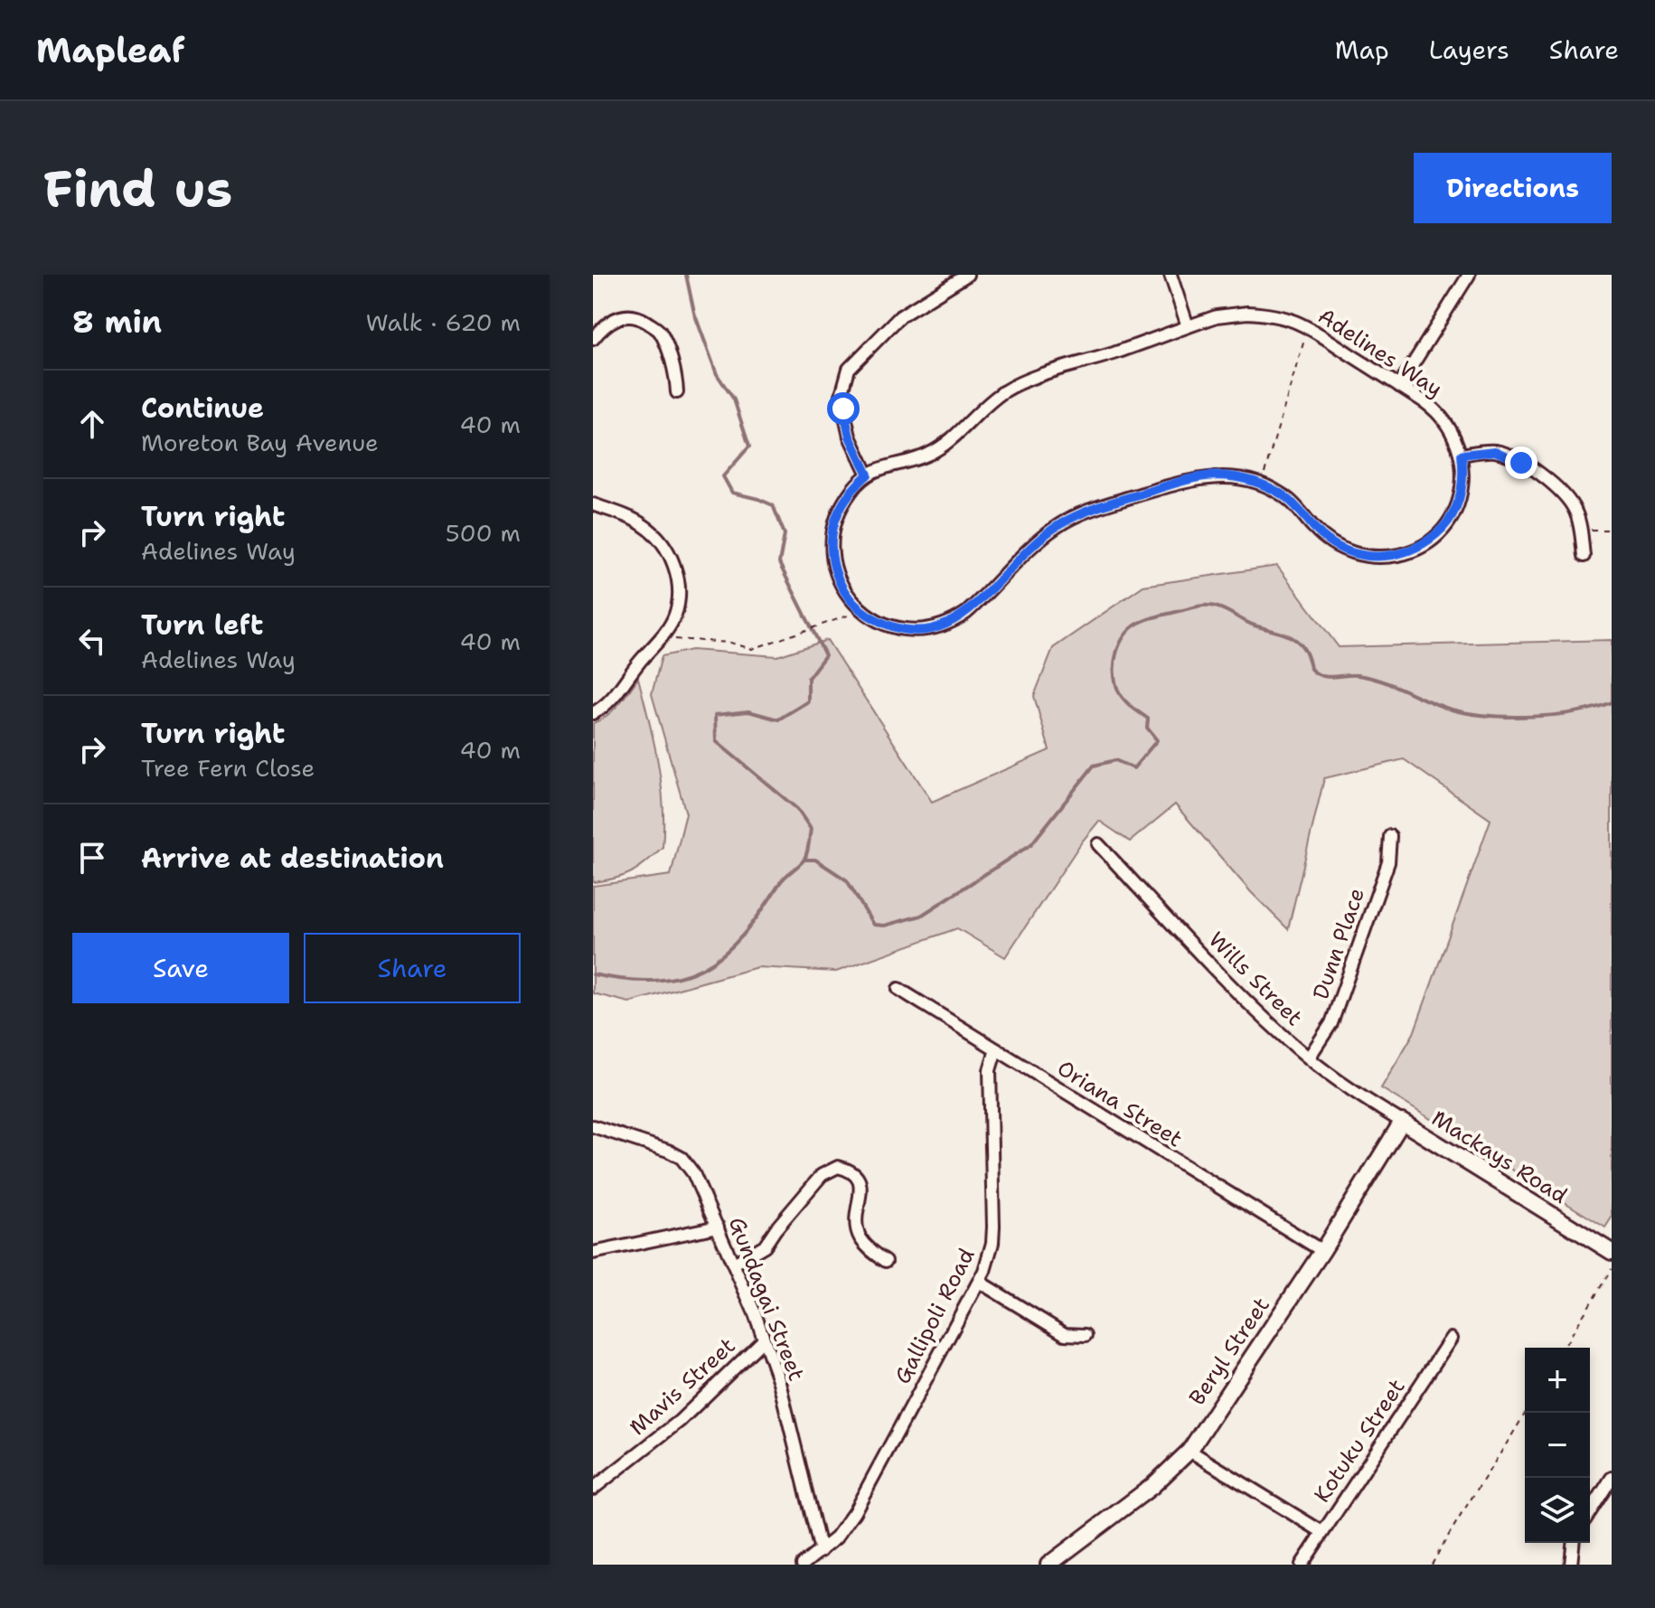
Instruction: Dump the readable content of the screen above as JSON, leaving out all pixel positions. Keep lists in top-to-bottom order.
{
  "streets": {
    "main road": ["Mackays Road", "Beryl Street"],
    "street": [
      "Adelines Way",
      "Dunn Place",
      "Wills Street",
      "Oriana Street",
      "Gundagai Street",
      "Gallipoli Road",
      "Mavis Street",
      "Kotuku Street"
    ]
  },
  "crossings": [
    ["Dunn Place", "Wills Street"],
    ["Wills Street", "Mackays Road"],
    ["Wills Street", "Beryl Street"],
    ["Oriana Street", "Gallipoli Road"],
    ["Oriana Street", "Beryl Street"],
    ["Mackays Road", "Beryl Street"],
    ["Gundagai Street", "Gallipoli Road"],
    ["Gundagai Street", "Mavis Street"]
  ],
  "page": {
    "header": "Mapleaf",
    "nav": ["Map", "Layers", "Share"],
    "buttons": [
      "Directions",
      ["Save", "Share"]
    ],
    "title": "Find us",
    "heading": ["8 min", "Walk · 620 m"],
    "list": [
      ["Continue", "Moreton Bay Avenue", "40 m"],
      ["Turn right", "Adelines Way", "500 m"],
      ["Turn left", "Adelines Way", "40 m"],
      ["Turn right", "Tree Fern Close", "40 m"],
      "Arrive at destination"
    ],
    "map_buttons": ["+", "−"]
  }
}
